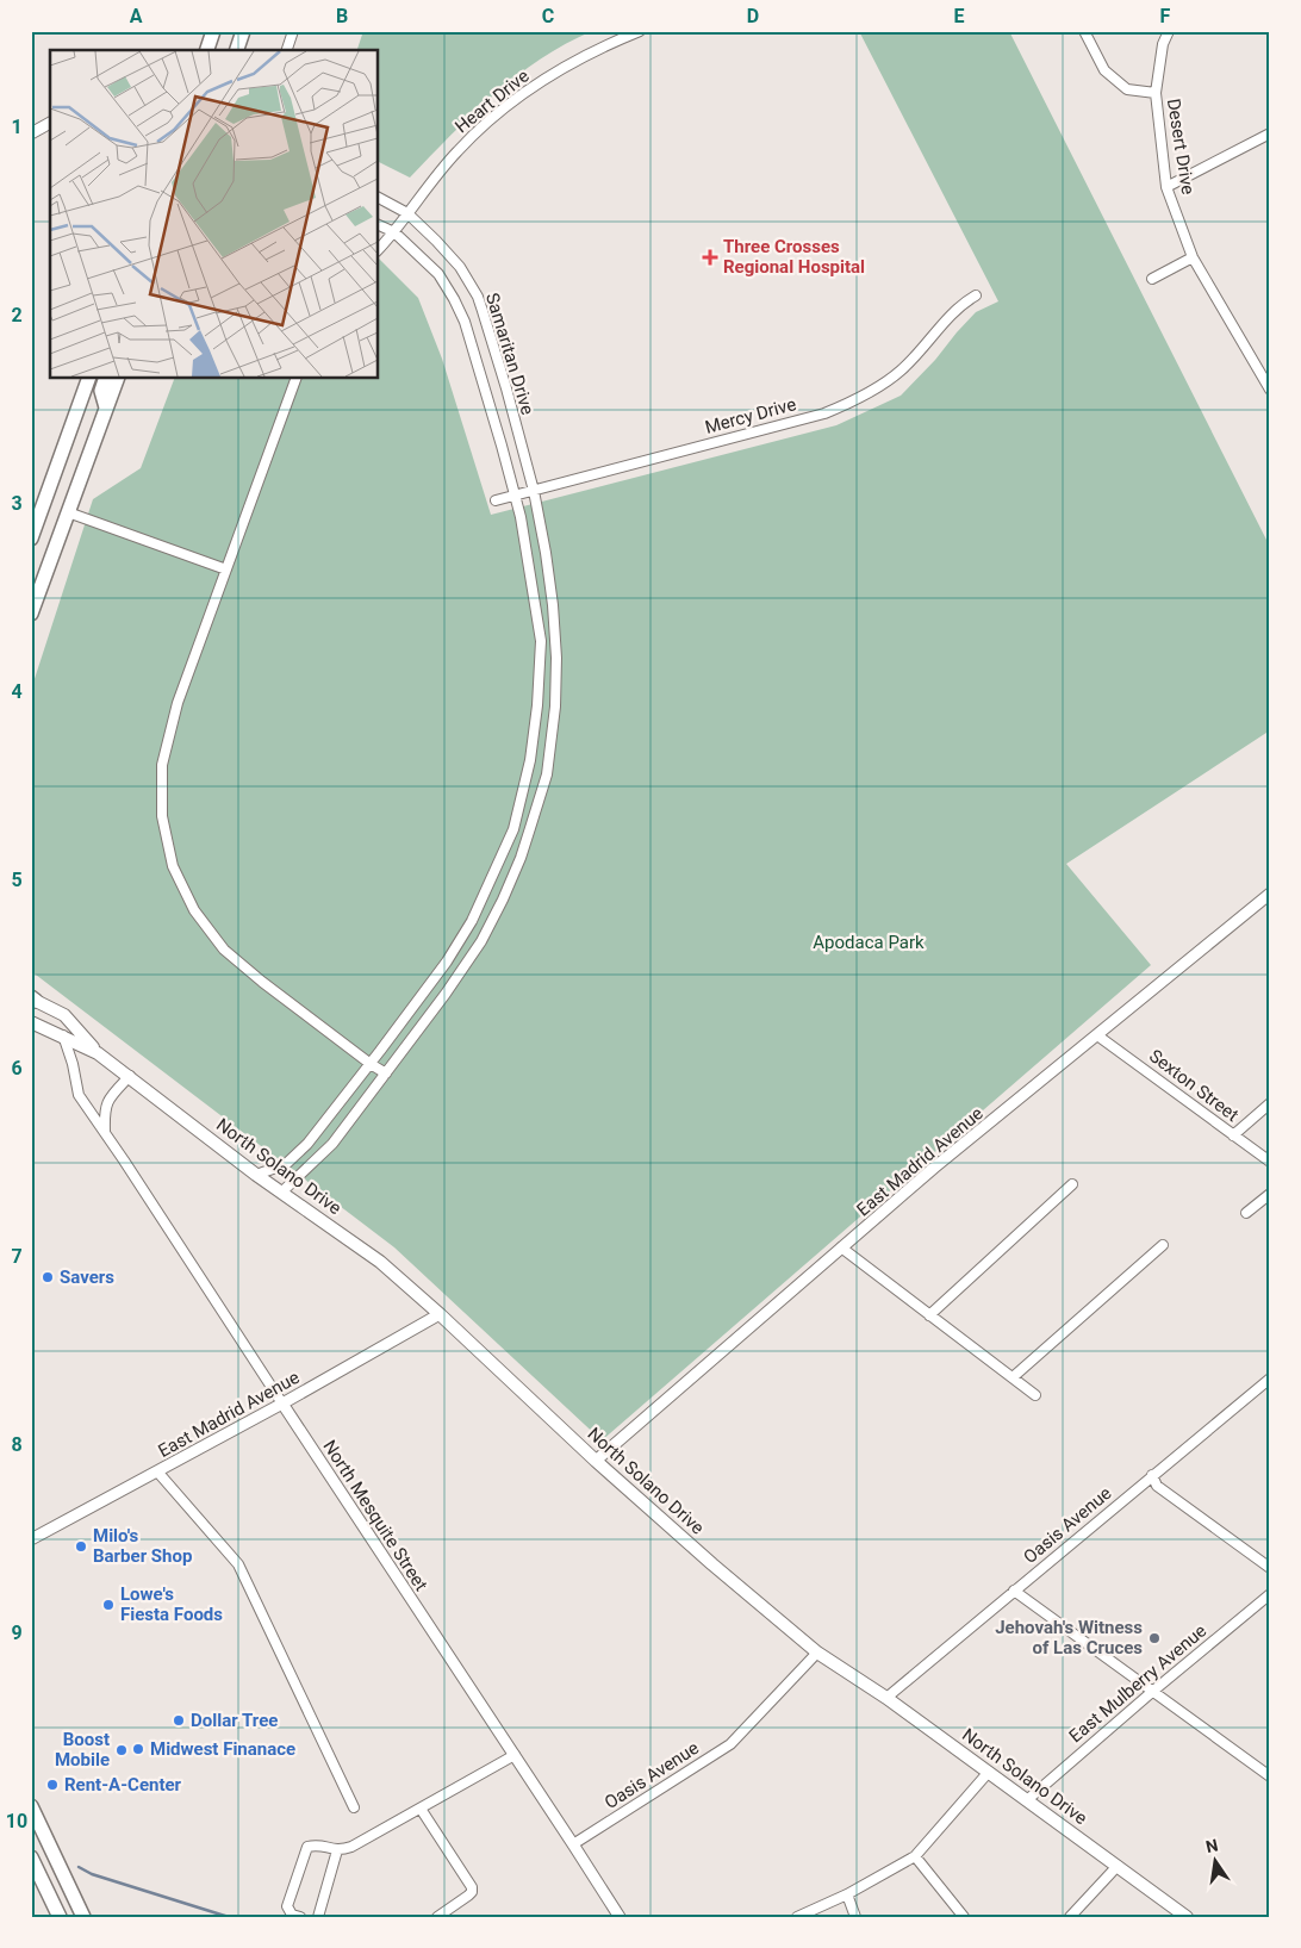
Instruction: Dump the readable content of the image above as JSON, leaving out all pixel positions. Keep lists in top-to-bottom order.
{
  "streets": {
    "main road": ["North Solano Drive"],
    "street": [
      "Heart Drive",
      "Desert Drive",
      "Samaritan Drive",
      "Mercy Drive",
      "Sexton Street",
      "East Madrid Avenue",
      "North Mesquite Street",
      "Oasis Avenue",
      "East Mulberry Avenue"
    ]
  },
  "crossings": [
    ["Heart Drive", "Samaritan Drive"],
    ["Samaritan Drive", "Mercy Drive"],
    ["Samaritan Drive", "North Solano Drive"],
    ["Sexton Street", "East Madrid Avenue"],
    ["East Madrid Avenue", "North Solano Drive"],
    ["East Madrid Avenue", "North Mesquite Street"],
    ["North Solano Drive", "North Mesquite Street"],
    ["North Solano Drive", "Oasis Avenue"],
    ["North Solano Drive", "East Mulberry Avenue"],
    ["North Mesquite Street", "Oasis Avenue"]
  ],
  "parks": ["Apodaca Park"],
  "places": {
    "health": ["Three Crosses Regional Hospital"],
    "other": [
      "Savers",
      "Milo's Barber Shop",
      "Lowe's Fiesta Foods",
      "Jehovah's Witness of Las Cruces",
      "Dollar Tree",
      "Midwest Finanace",
      "Boost Mobile",
      "Rent-A-Center"
    ]
  },
  "north": "top",
  "grid": {
    "columns": [
      "A",
      "B",
      "C",
      "D",
      "E",
      "F"
    ],
    "rows": [
      "1",
      "2",
      "3",
      "4",
      "5",
      "6",
      "7",
      "8",
      "9",
      "10"
    ]
  }
}
